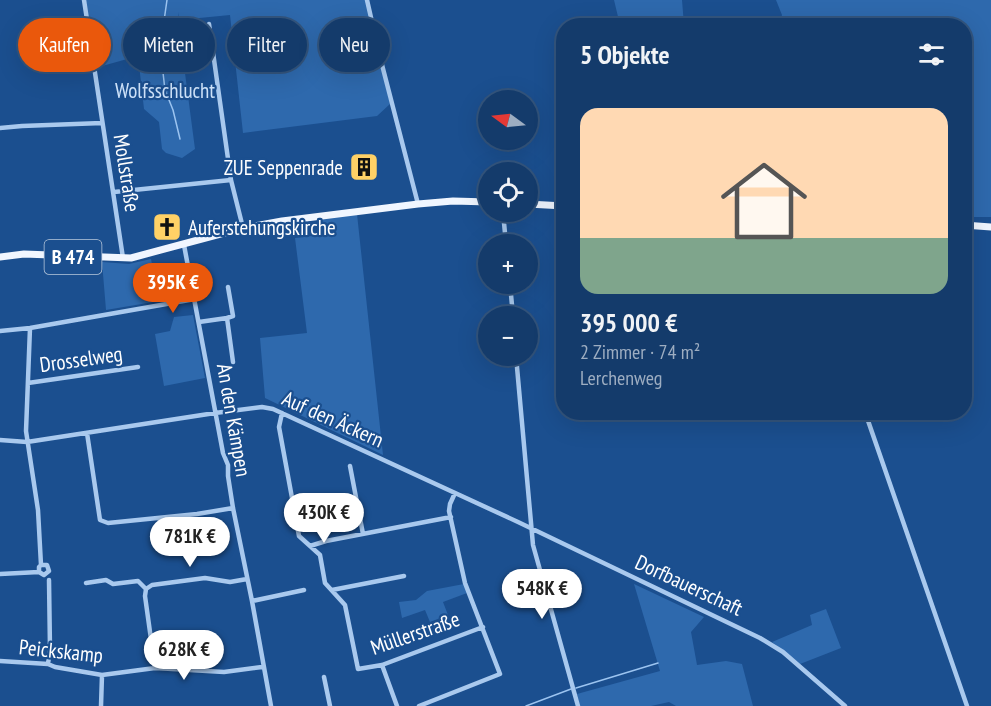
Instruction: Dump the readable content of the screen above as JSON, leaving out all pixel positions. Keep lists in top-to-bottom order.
{
  "streets": {
    "main road": ["B 474"],
    "street": [
      "Mollstraße",
      "Drosselweg",
      "Auf den Äckern",
      "An den Kämpen",
      "Dorfbauerschaft",
      "Müllerstraße",
      "Peickskamp"
    ]
  },
  "crossings": [
    ["Mollstraße", "B 474"],
    ["B 474", "An den Kämpen"],
    ["Auf den Äckern", "An den Kämpen"],
    ["Auf den Äckern", "Dorfbauerschaft"],
    ["An den Kämpen", "Peickskamp"]
  ],
  "parks": ["Wolfsschlucht"],
  "places": {
    "building": ["ZUE Seppenrade"],
    "church": ["Auferstehungskirche"]
  },
  "north": "left",
  "page": {
    "chip": [
      "Kaufen",
      "Mieten",
      "Filter",
      "Neu"
    ],
    "heading": "5 Objekte",
    "map_buttons": ["+", "−"],
    "list": [
      {
        "name": "395 000 €",
        "note": "2 Zimmer · 74 m² · Lerchenweg"
      }
    ],
    "price": [
      "395K €",
      "430K €",
      "781K €",
      "548K €",
      "628K €"
    ]
  }
}
